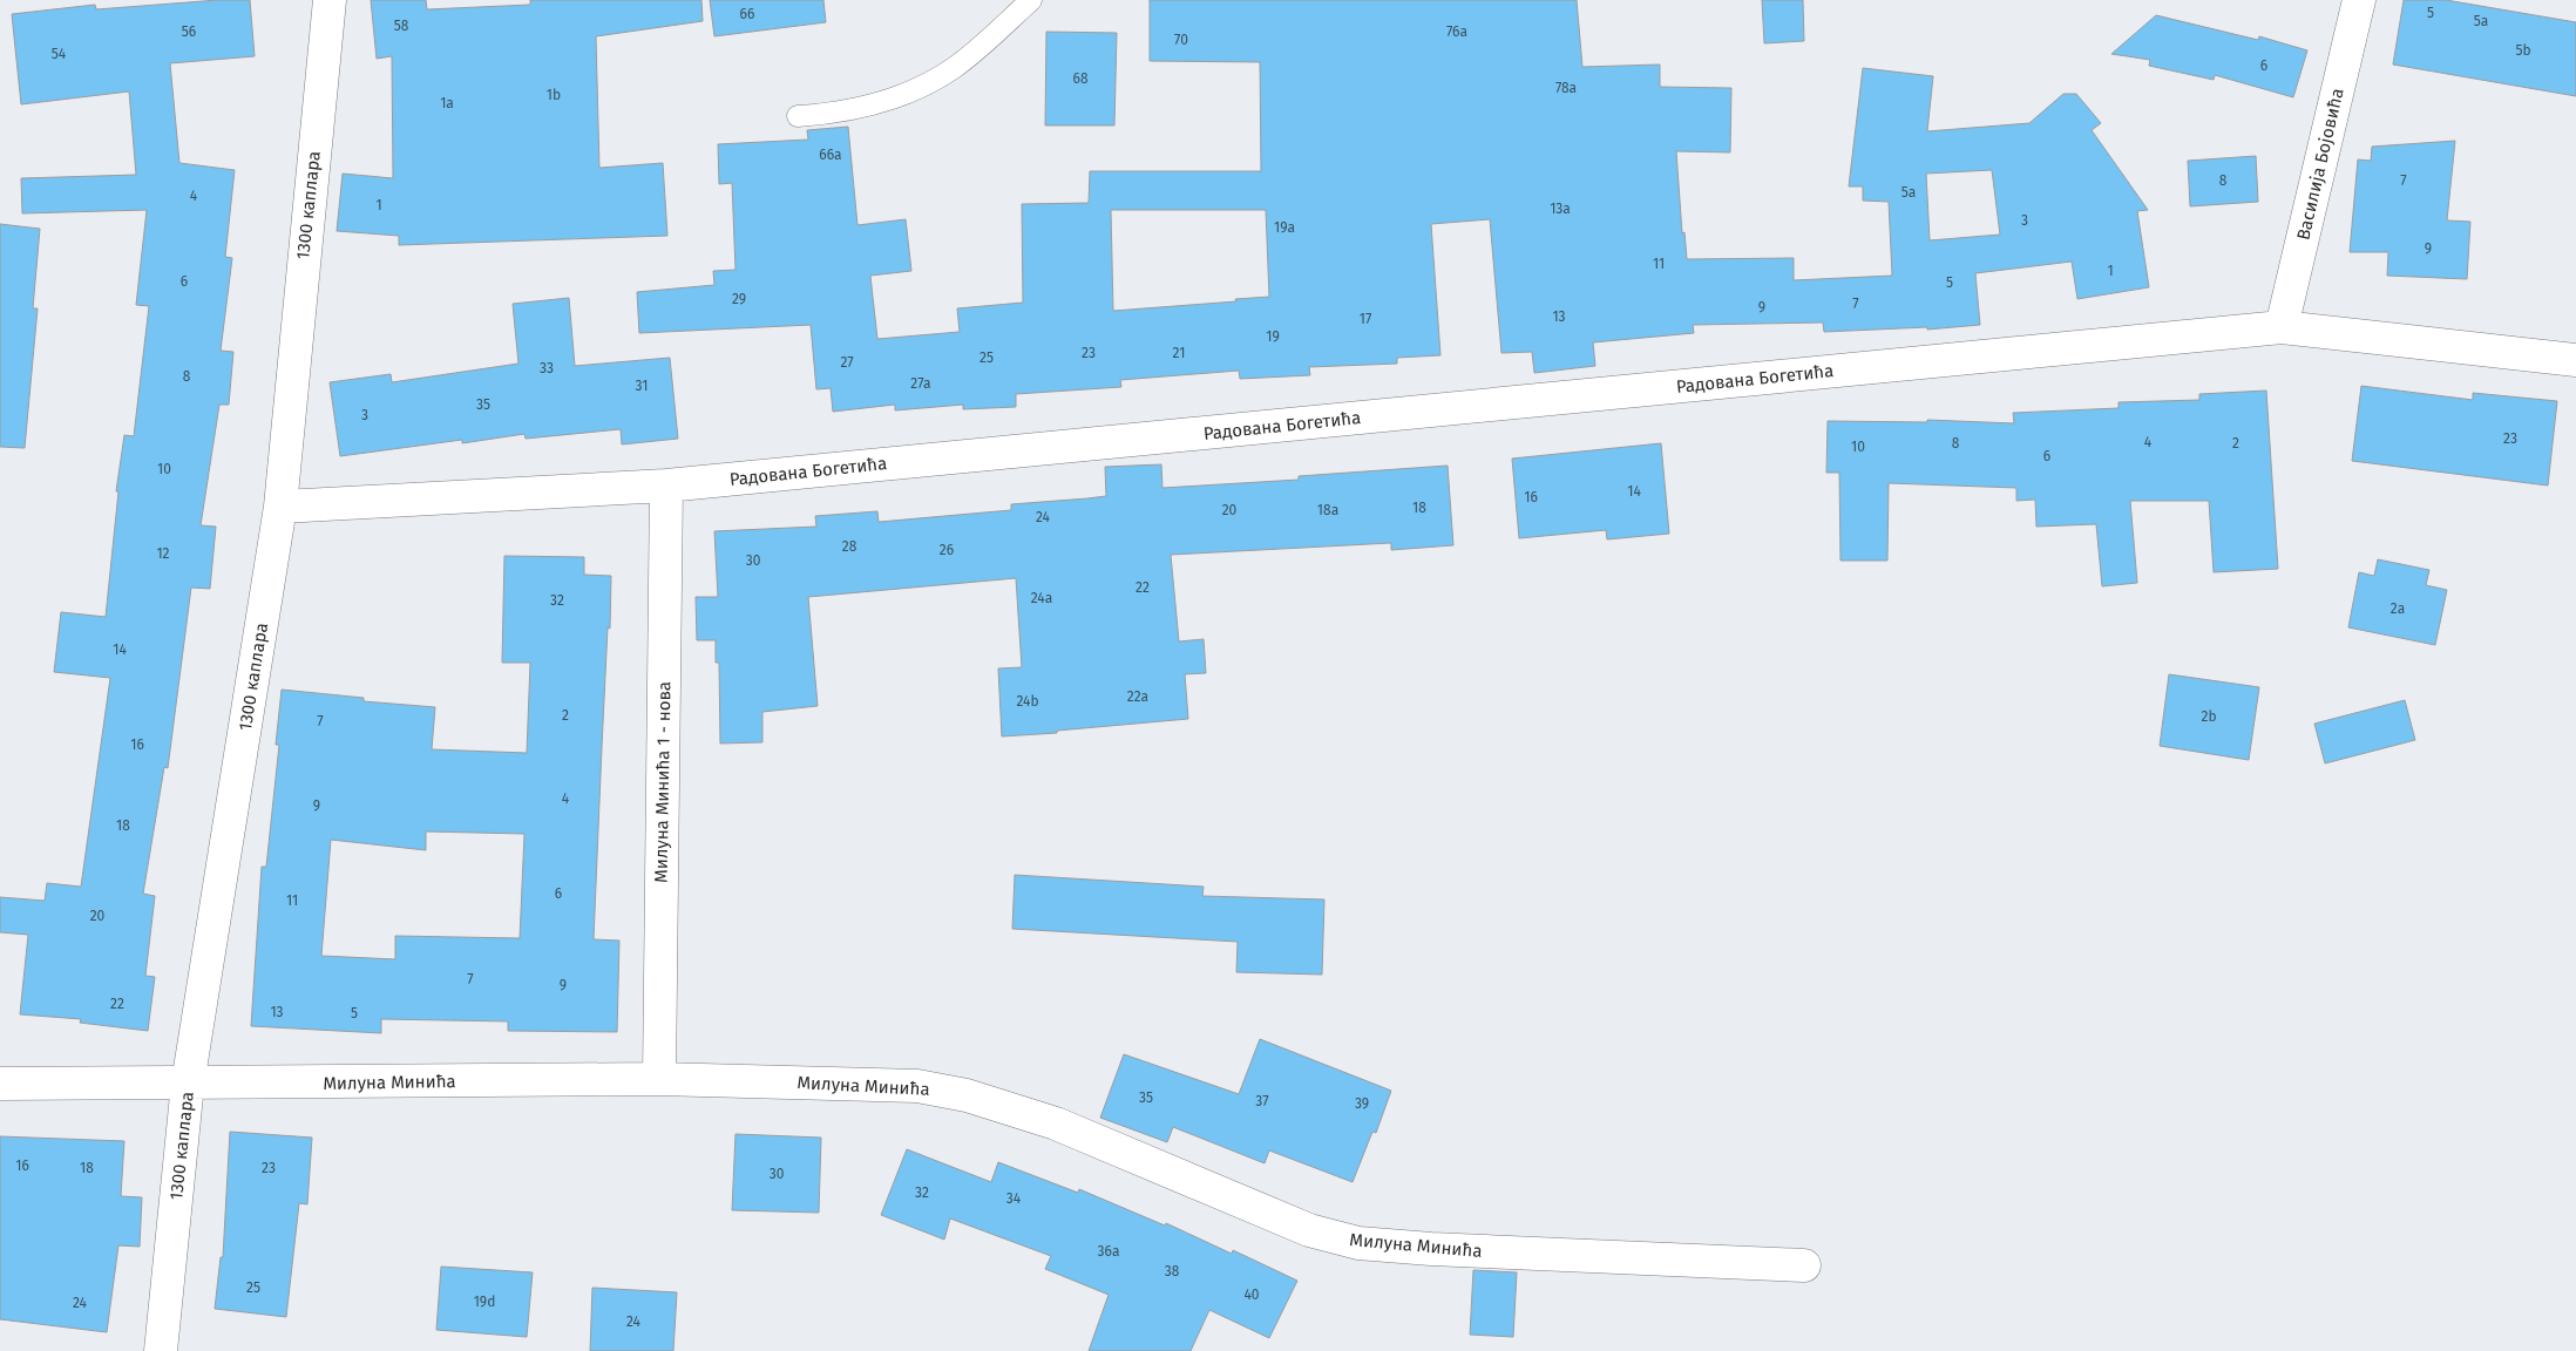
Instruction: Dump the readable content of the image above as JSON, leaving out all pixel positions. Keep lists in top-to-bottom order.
{
  "streets": {
    "street": [
      "Василија Бојовића",
      "1300 каплара",
      "Радована Богетића",
      "Милуна Минића 1 - нова",
      "Милуна Минића"
    ]
  },
  "crossings": [
    ["Василија Бојовића", "Радована Богетића"],
    ["1300 каплара", "Радована Богетића"],
    ["1300 каплара", "Милуна Минића"],
    ["Радована Богетића", "Милуна Минића 1 - нова"],
    ["Милуна Минића 1 - нова", "Милуна Минића"]
  ],
  "house_numbers": [
    "5",
    "66",
    "5a",
    "58",
    "56",
    "76a",
    "70",
    "5b",
    "54",
    "6",
    "68",
    "78a",
    "1b",
    "1a",
    "66a",
    "8",
    "7",
    "5a",
    "4",
    "1",
    "13a",
    "3",
    "19a",
    "9",
    "11",
    "1",
    "6",
    "5",
    "29",
    "7",
    "9",
    "13",
    "17",
    "19",
    "23",
    "21",
    "25",
    "27",
    "33",
    "8",
    "27a",
    "31",
    "35",
    "3",
    "23",
    "4",
    "8",
    "2",
    "10",
    "6",
    "10",
    "14",
    "16",
    "18",
    "20",
    "18a",
    "24",
    "28",
    "26",
    "12",
    "30",
    "22",
    "24a",
    "32",
    "2a",
    "14",
    "22a",
    "24b",
    "2",
    "2b",
    "7",
    "16",
    "4",
    "9",
    "18",
    "6",
    "11",
    "20",
    "7",
    "9",
    "22",
    "13",
    "5",
    "35",
    "37",
    "39",
    "16",
    "18",
    "23",
    "30",
    "32",
    "34",
    "36a",
    "38",
    "25",
    "40",
    "19d",
    "24",
    "24"
  ]
}
